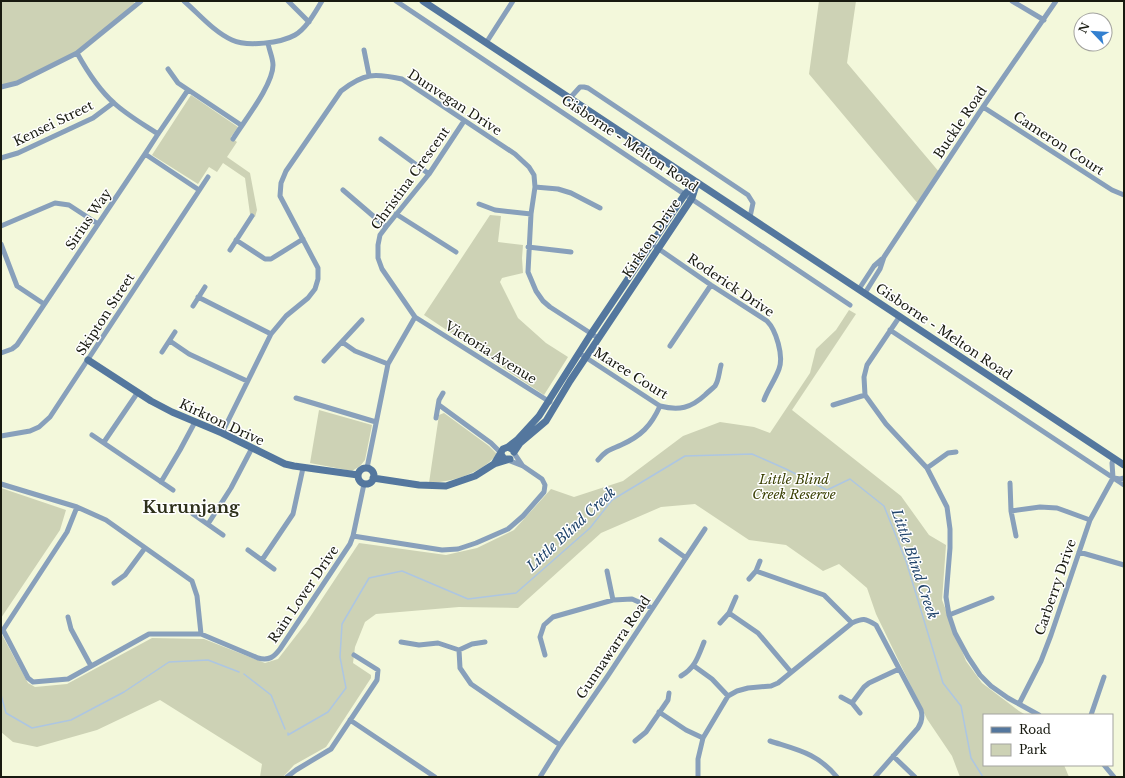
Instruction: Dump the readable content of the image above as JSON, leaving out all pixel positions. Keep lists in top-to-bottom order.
{
  "streets": {
    "street": [
      "Dunvegan Drive",
      "Buckle Road",
      "Kensei Street",
      "Gisborne - Melton Road",
      "Cameron Court",
      "Christina Crescent",
      "Sirius Way",
      "Kirkton Drive",
      "Roderick Drive",
      "Skipton Street",
      "Victoria Avenue",
      "Maree Court",
      "Carberry Drive",
      "Rain Lover Drive",
      "Gunnawarra Road"
    ]
  },
  "crossings": [
    ["Dunvegan Drive", "Christina Crescent"],
    ["Dunvegan Drive", "Kirkton Drive"],
    ["Buckle Road", "Gisborne - Melton Road"],
    ["Buckle Road", "Cameron Court"],
    ["Gisborne - Melton Road", "Kirkton Drive"],
    ["Gisborne - Melton Road", "Carberry Drive"],
    ["Christina Crescent", "Victoria Avenue"],
    ["Kirkton Drive", "Roderick Drive"],
    ["Kirkton Drive", "Skipton Street"],
    ["Kirkton Drive", "Victoria Avenue"],
    ["Kirkton Drive", "Maree Court"]
  ],
  "districts": ["Kurunjang"],
  "water": ["Little Blind Creek"],
  "parks": ["Little Blind Creek Reserve"],
  "legend": ["Road", "Park"],
  "north": "top left"
}
